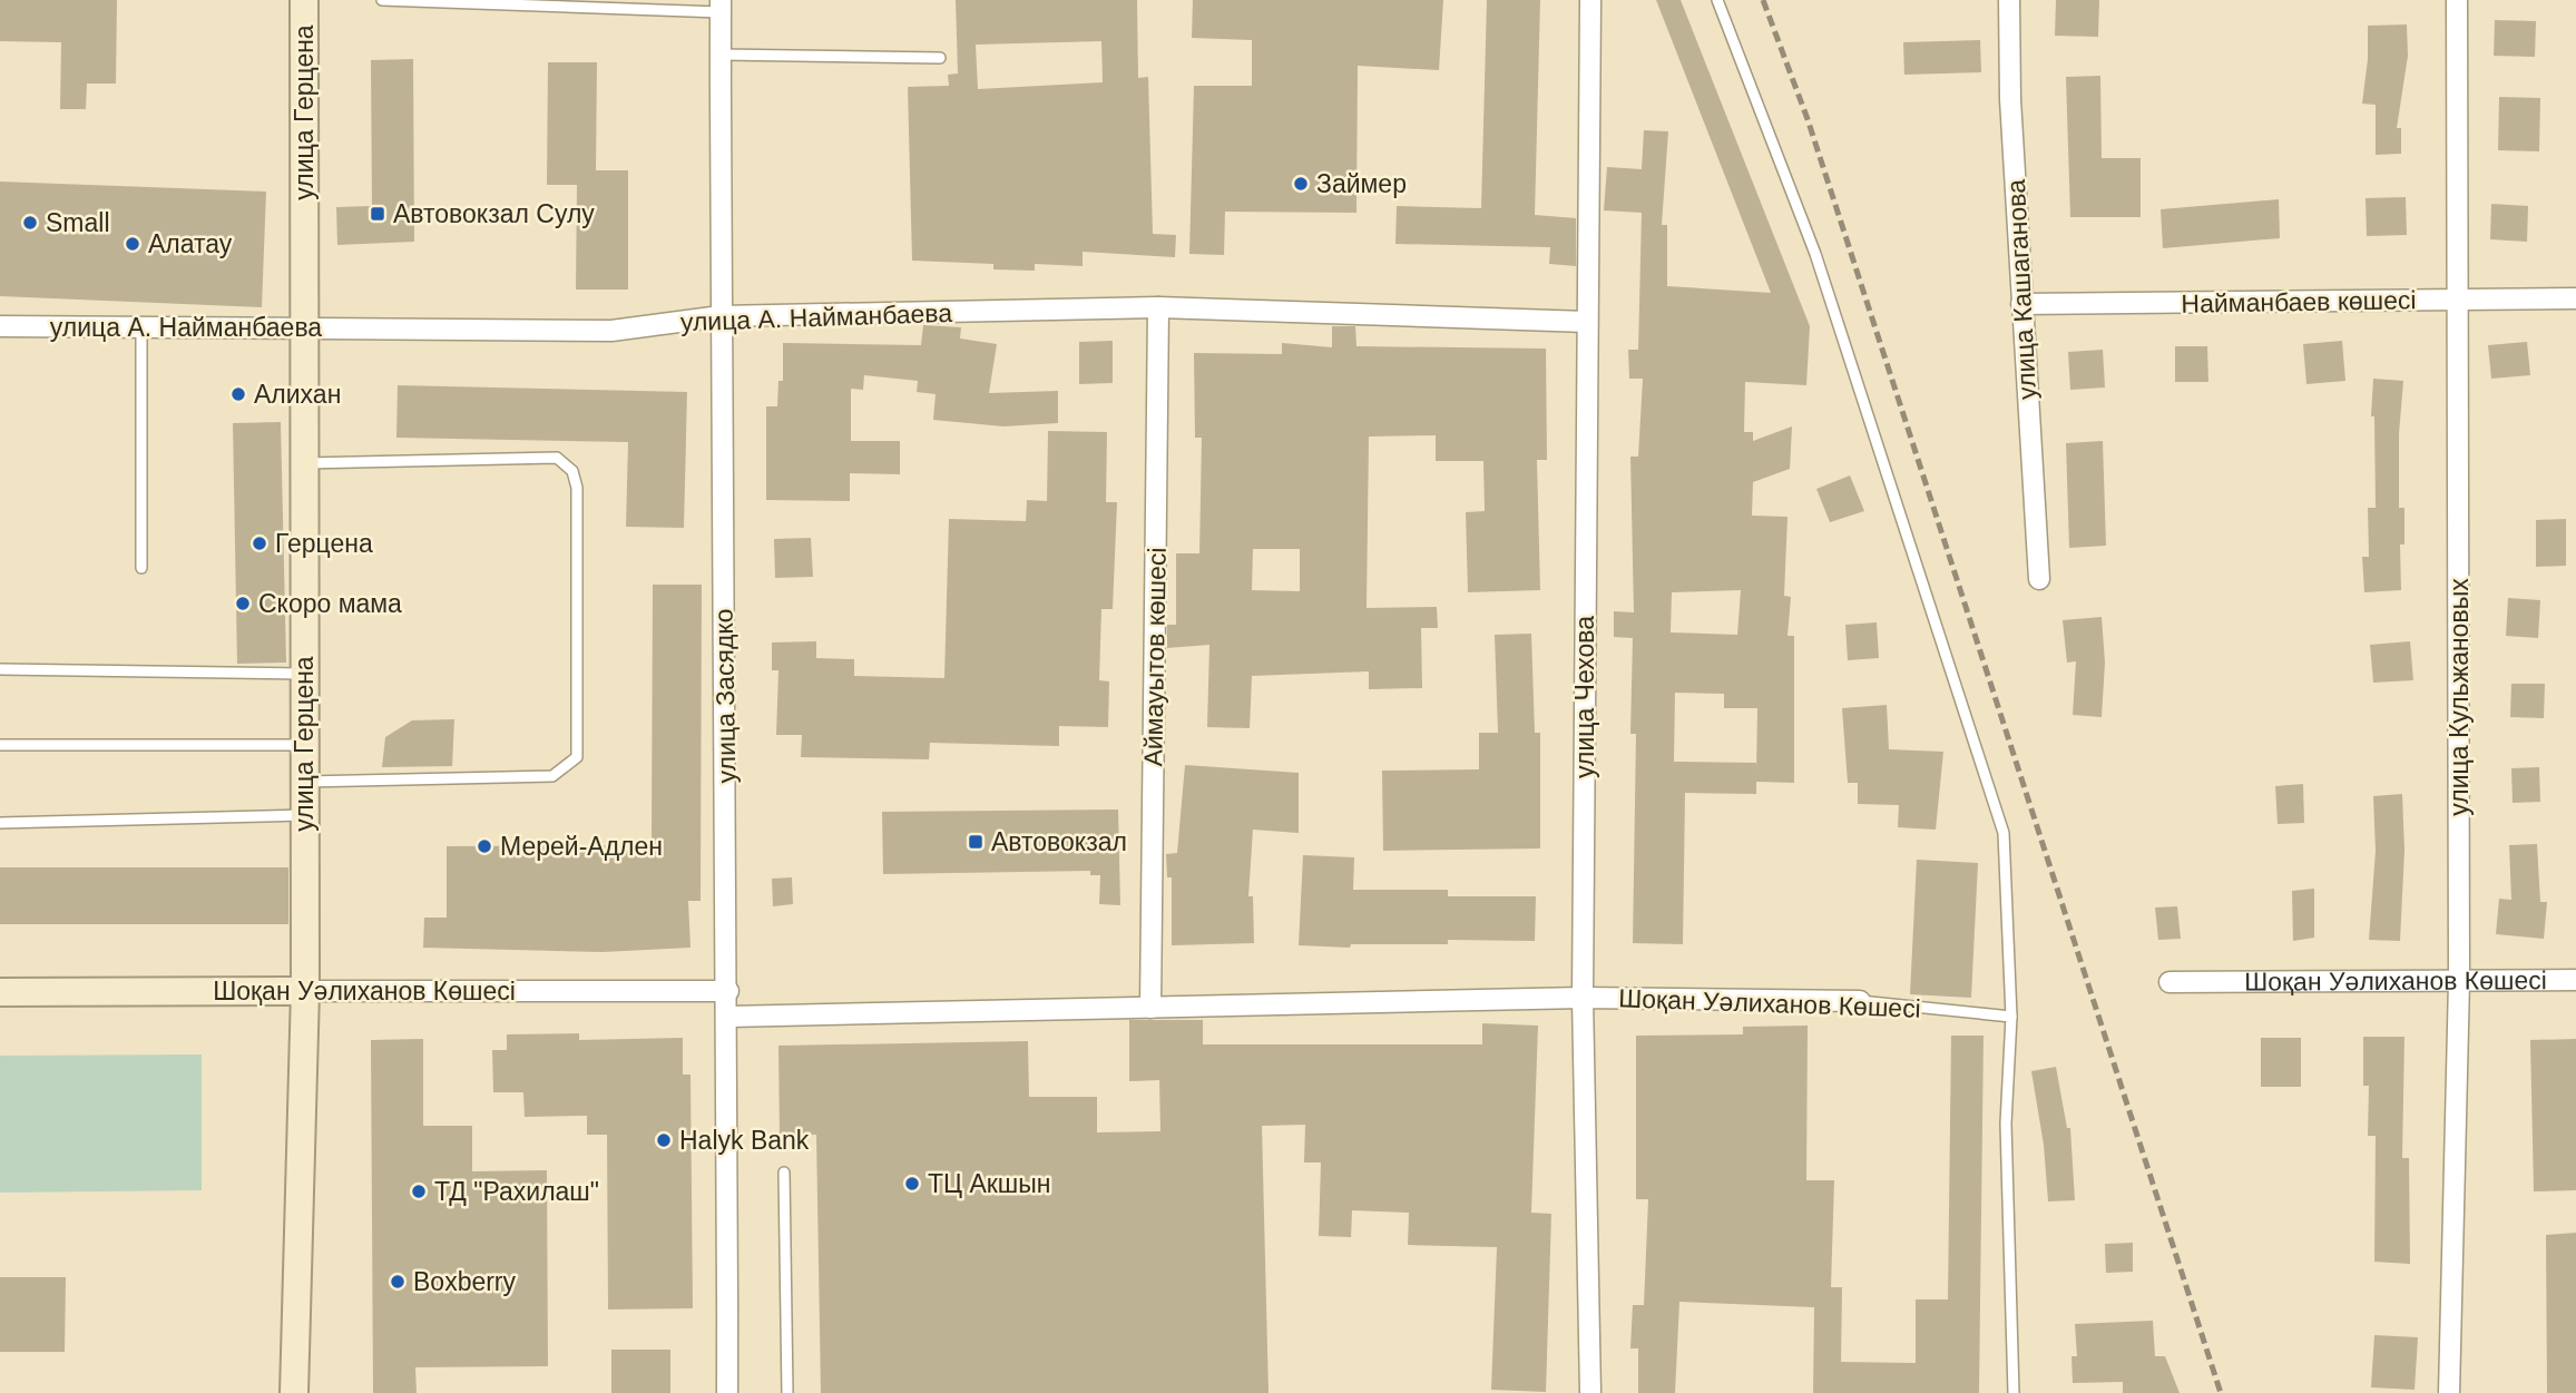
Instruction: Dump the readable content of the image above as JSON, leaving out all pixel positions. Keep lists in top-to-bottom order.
{
  "streets": {
    "street": [
      "улица Герцена",
      "улица Кашаганова",
      "Найманбаев көшесі",
      "улица А. Найманбаева",
      "Аймауытов көшесі",
      "улица Засядко",
      "улица Чехова",
      "улица Кульжановых",
      "Шоқан Уәлиханов Көшесі"
    ]
  },
  "crossings": [
    ["улица Герцена", "улица А. Найманбаева"],
    ["улица Герцена", "Шоқан Уәлиханов Көшесі"],
    ["улица Кашаганова", "Найманбаев көшесі"],
    ["Найманбаев көшесі", "улица Кульжановых"],
    ["улица А. Найманбаева", "Аймауытов көшесі"],
    ["улица А. Найманбаева", "улица Засядко"],
    ["улица А. Найманбаева", "улица Чехова"],
    ["Аймауытов көшесі", "Шоқан Уәлиханов Көшесі"],
    ["улица Засядко", "Шоқан Уәлиханов Көшесі"],
    ["улица Чехова", "Шоқан Уәлиханов Көшесі"],
    ["улица Кульжановых", "Шоқан Уәлиханов Көшесі"]
  ],
  "places": {
    "other": [
      "Займер",
      "Small",
      "Алатау",
      "Алихан",
      "Герцена",
      "Скоро мама",
      "Мерей-Адлен",
      "Halyk Bank",
      "ТЦ Акшын",
      "ТД \"Рахилаш\"",
      "Boxberry"
    ],
    "transit": ["Автовокзал Сулу", "Автовокзал"]
  }
}
